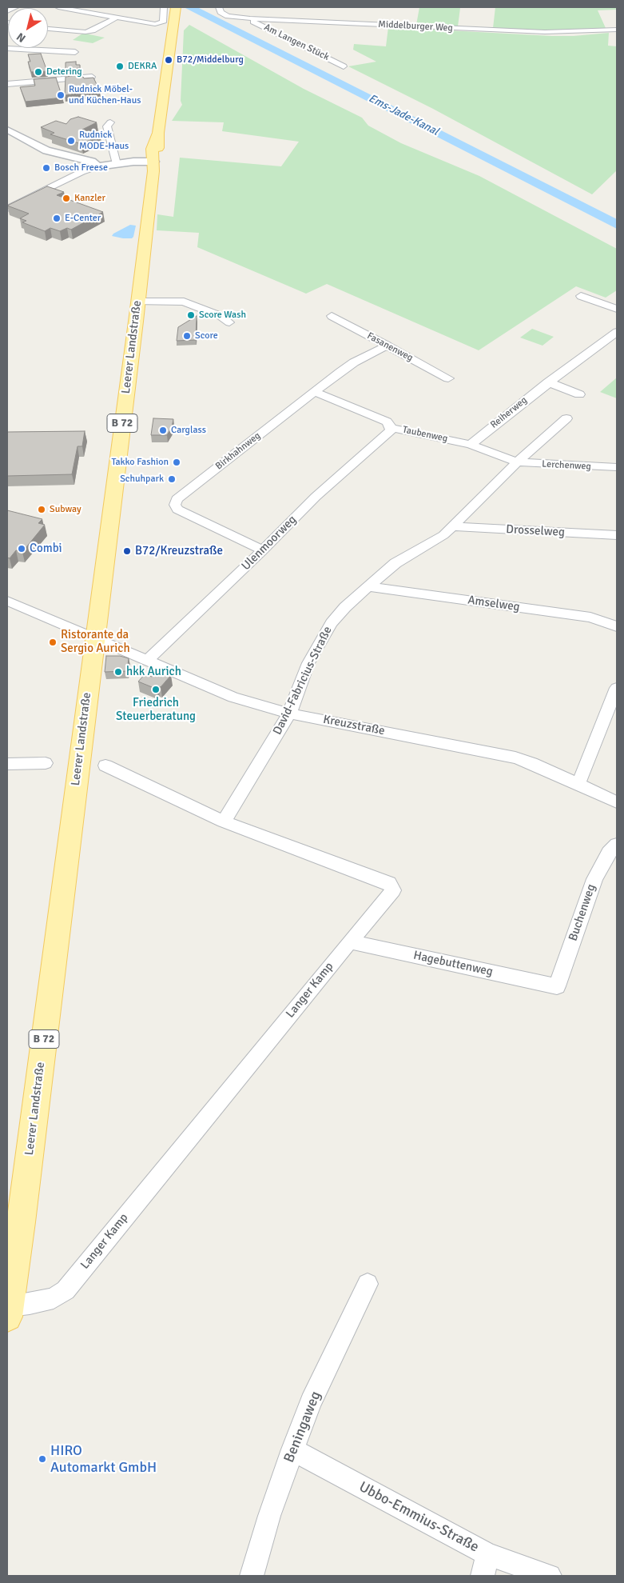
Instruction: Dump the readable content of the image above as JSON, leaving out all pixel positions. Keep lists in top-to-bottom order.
{
  "streets": {
    "main road": ["Leerer Landstraße", "B 72"],
    "street": [
      "Middelburger Weg",
      "Am Langen Stück",
      "Fasanenweg",
      "Reiherweg",
      "Taubenweg",
      "Birkhahnweg",
      "Lerchenweg",
      "Drosselweg",
      "Ulenmoorweg",
      "Amselweg",
      "David-Fabricius-Straße",
      "Kreuzstraße",
      "Buchenweg",
      "Hagebuttenweg",
      "Langer Kamp",
      "Beningaweg",
      "Ubbo-Emmius-Straße"
    ]
  },
  "crossings": [
    ["Middelburger Weg", "Am Langen Stück"],
    ["Leerer Landstraße", "Kreuzstraße"],
    ["Leerer Landstraße", "Langer Kamp"],
    ["Fasanenweg", "Birkhahnweg"],
    ["Reiherweg", "Taubenweg"],
    ["Taubenweg", "Birkhahnweg"],
    ["Taubenweg", "Lerchenweg"],
    ["Taubenweg", "Ulenmoorweg"],
    ["Taubenweg", "David-Fabricius-Straße"],
    ["Birkhahnweg", "Ulenmoorweg"],
    ["Lerchenweg", "David-Fabricius-Straße"],
    ["Drosselweg", "David-Fabricius-Straße"],
    ["Ulenmoorweg", "Kreuzstraße"],
    ["Amselweg", "David-Fabricius-Straße"],
    ["David-Fabricius-Straße", "Kreuzstraße"],
    ["David-Fabricius-Straße", "Langer Kamp"],
    ["Buchenweg", "Hagebuttenweg"],
    ["Hagebuttenweg", "Langer Kamp"],
    ["Beningaweg", "Ubbo-Emmius-Straße"]
  ],
  "water": ["Ems-Jade-Kanal"],
  "places": [
    "B72/Middelburg",
    "DEKRA",
    "Detering",
    "Rudnick Möbel- und Küchen-Haus",
    "Rudnick MODE-Haus",
    "Bosch Freese",
    "Kanzler",
    "E-Center",
    "Score Wash",
    "Score",
    "Carglass",
    "Takko Fashion",
    "Schuhpark",
    "Subway",
    "Combi",
    "B72/Kreuzstraße",
    "Ristorante da Sergio Aurich",
    "hkk Aurich",
    "Friedrich Steuerberatung",
    "HIRO Automarkt GmbH"
  ],
  "north": "bottom left"
}
